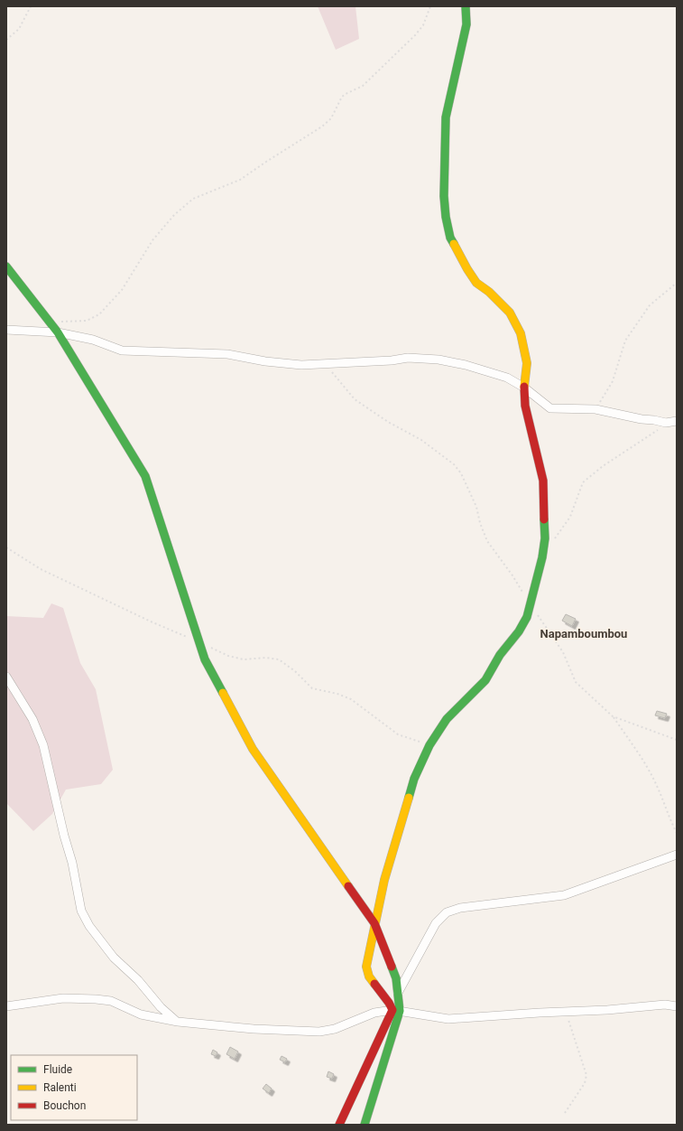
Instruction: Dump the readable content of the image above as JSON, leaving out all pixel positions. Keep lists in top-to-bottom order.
{
  "districts": ["Napamboumbou"],
  "legend": ["Fluide", "Ralenti", "Bouchon"]
}
